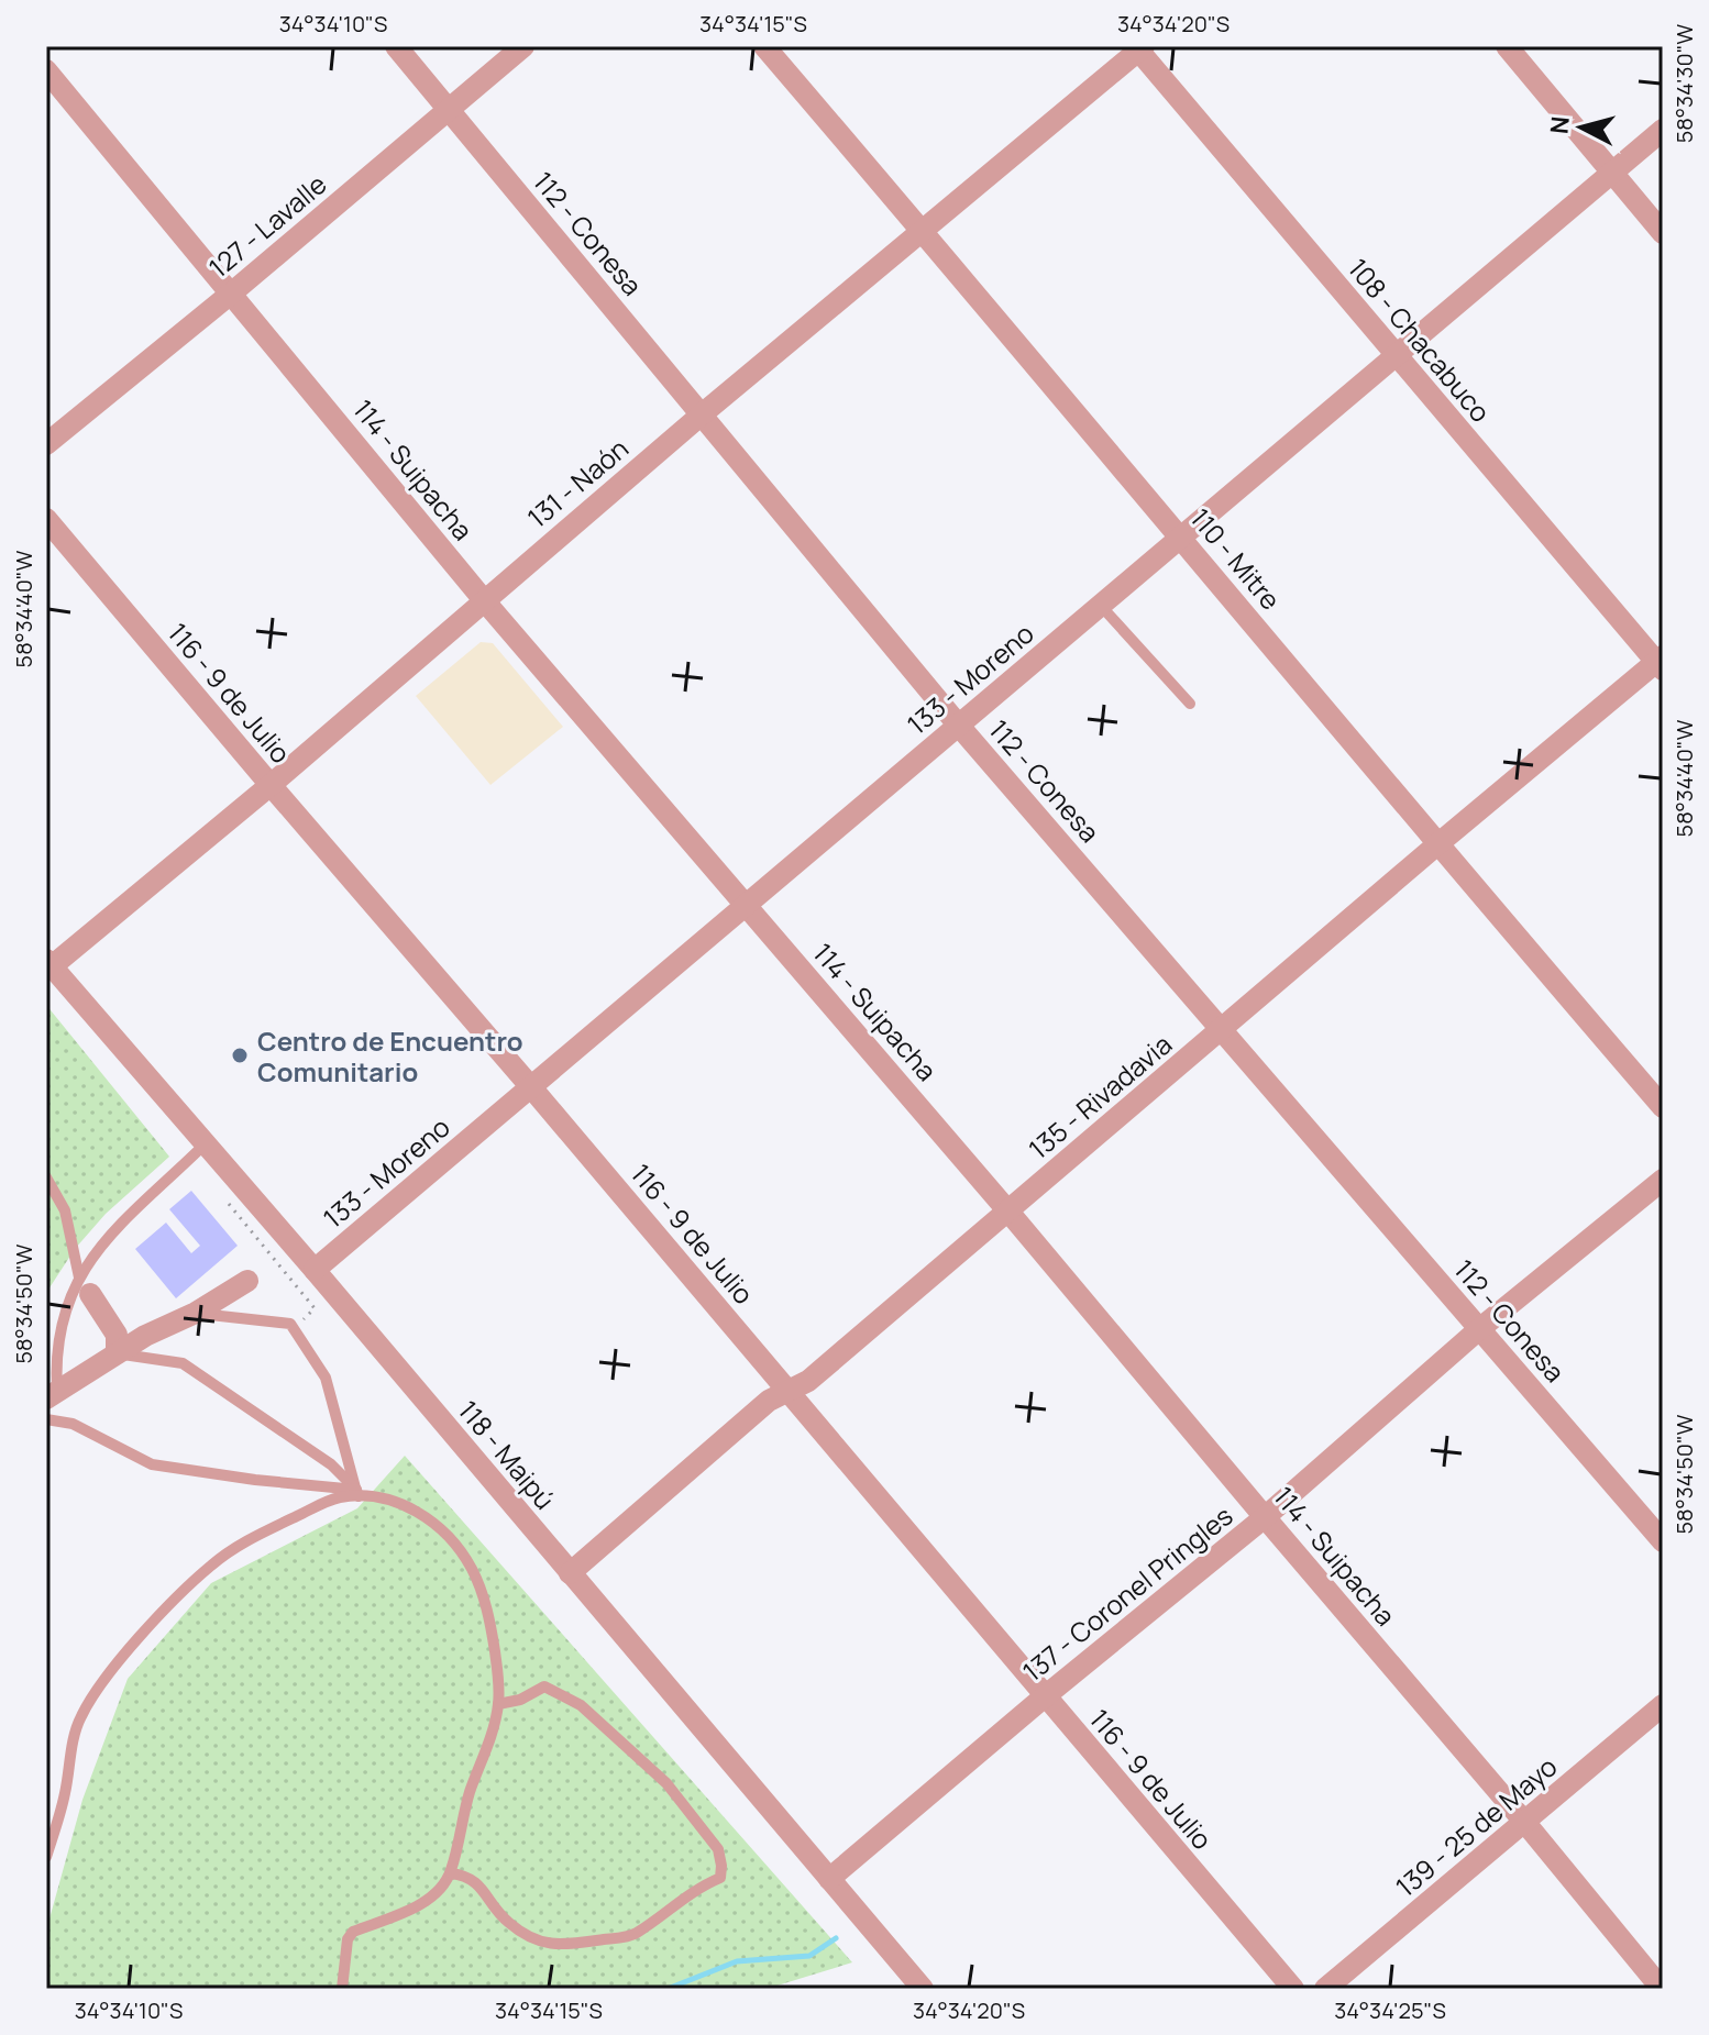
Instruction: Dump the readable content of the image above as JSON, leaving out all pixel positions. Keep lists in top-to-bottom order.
{
  "streets": {
    "street": [
      "127 - Lavalle",
      "112 - Conesa",
      "108 - Chacabuco",
      "114 - Suipacha",
      "131 - Naón",
      "110 - Mitre",
      "133 - Moreno",
      "116 - 9 de Julio",
      "135 - Rivadavia",
      "118 - Maipú",
      "137 - Coronel Pringles",
      "139 - 25 de Mayo"
    ]
  },
  "crossings": [
    ["127 - Lavalle", "112 - Conesa"],
    ["127 - Lavalle", "114 - Suipacha"],
    ["112 - Conesa", "131 - Naón"],
    ["112 - Conesa", "133 - Moreno"],
    ["112 - Conesa", "135 - Rivadavia"],
    ["112 - Conesa", "137 - Coronel Pringles"],
    ["108 - Chacabuco", "131 - Naón"],
    ["108 - Chacabuco", "133 - Moreno"],
    ["108 - Chacabuco", "135 - Rivadavia"],
    ["114 - Suipacha", "131 - Naón"],
    ["114 - Suipacha", "133 - Moreno"],
    ["114 - Suipacha", "135 - Rivadavia"],
    ["114 - Suipacha", "137 - Coronel Pringles"],
    ["114 - Suipacha", "139 - 25 de Mayo"],
    ["131 - Naón", "110 - Mitre"],
    ["131 - Naón", "116 - 9 de Julio"],
    ["131 - Naón", "118 - Maipú"],
    ["110 - Mitre", "133 - Moreno"],
    ["110 - Mitre", "135 - Rivadavia"],
    ["133 - Moreno", "116 - 9 de Julio"],
    ["133 - Moreno", "118 - Maipú"],
    ["116 - 9 de Julio", "135 - Rivadavia"],
    ["116 - 9 de Julio", "137 - Coronel Pringles"],
    ["135 - Rivadavia", "118 - Maipú"],
    ["118 - Maipú", "137 - Coronel Pringles"]
  ],
  "places": ["Centro de Encuentro Comunitario"],
  "north": "left",
  "coordinates": [
    "34°34'10\"S",
    "34°34'15\"S",
    "34°34'20\"S",
    "58°34'30\"W",
    "58°34'40\"W",
    "58°34'50\"W",
    "34°34'25\"S"
  ]
}
